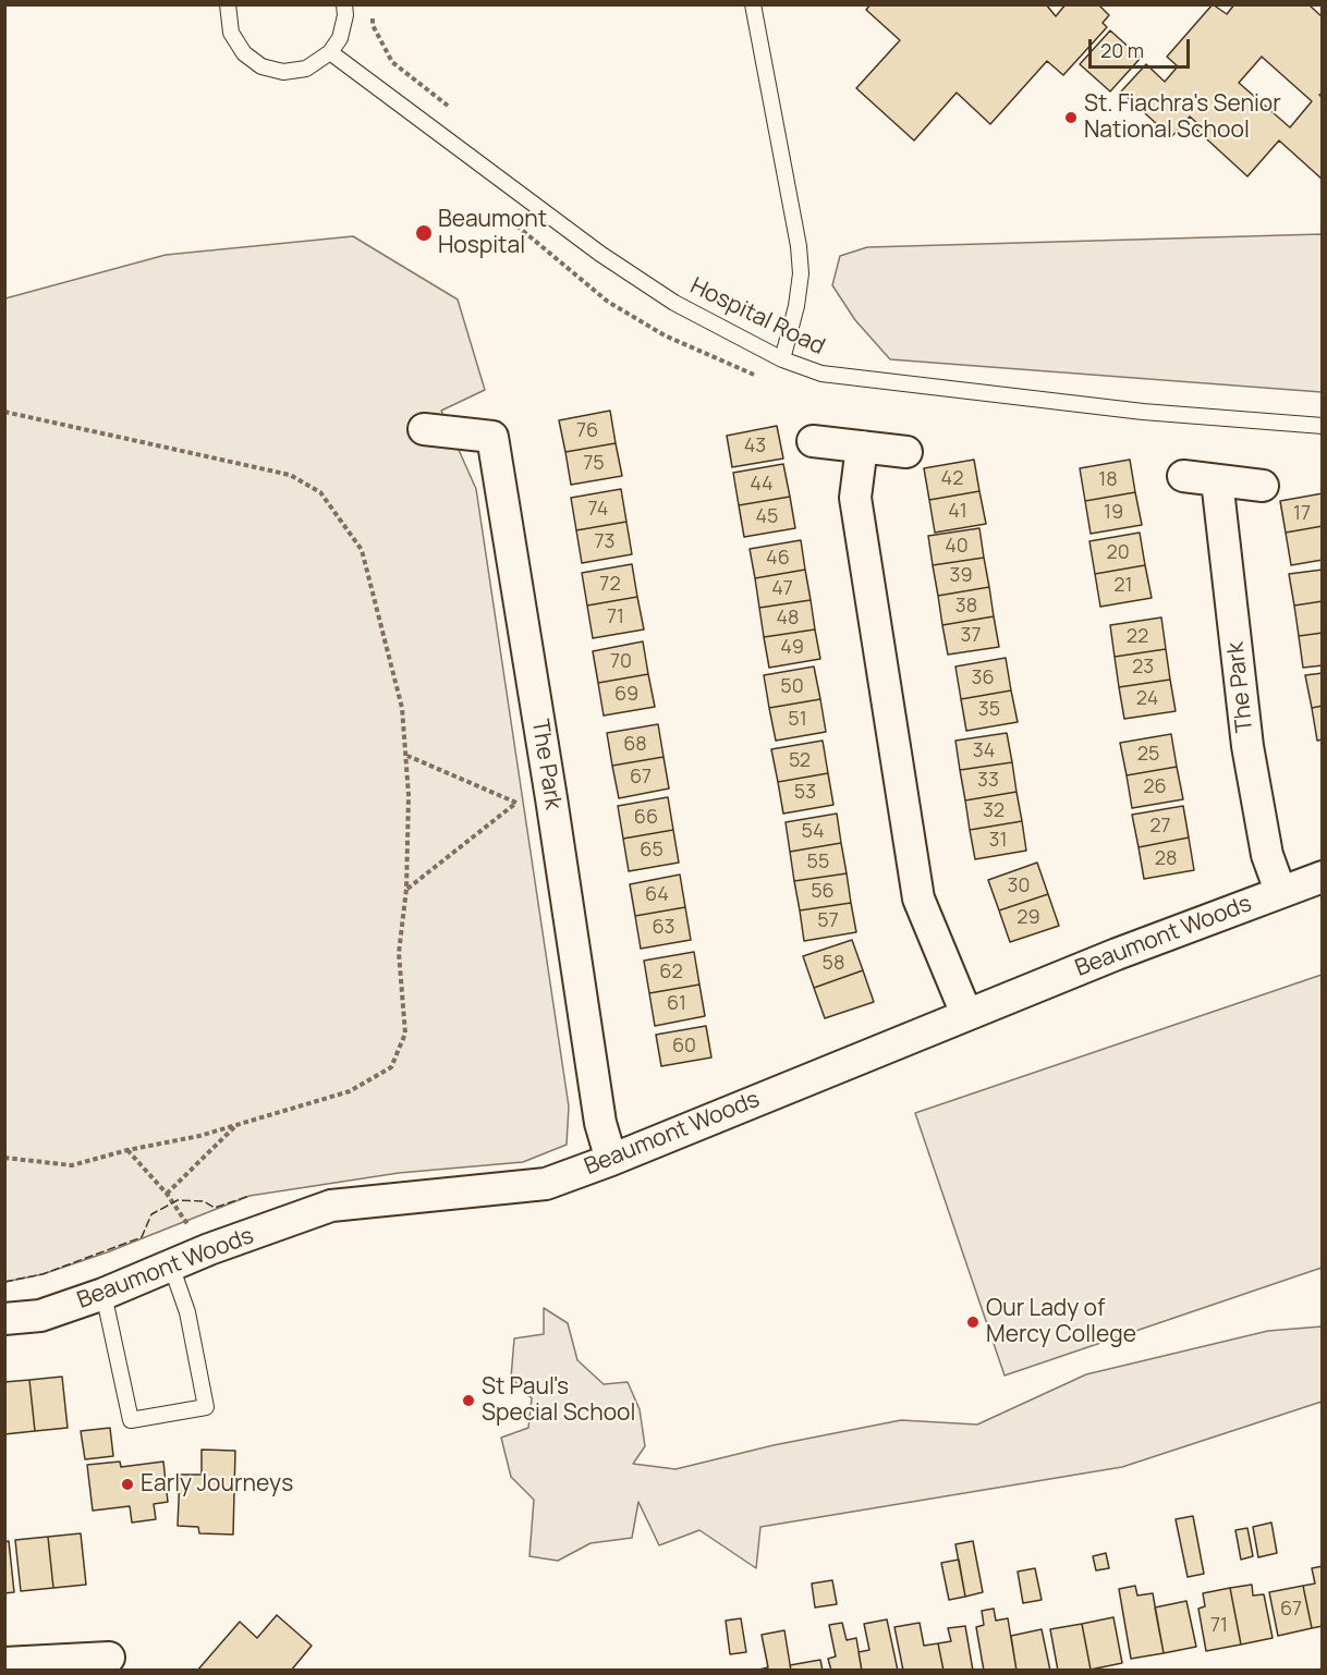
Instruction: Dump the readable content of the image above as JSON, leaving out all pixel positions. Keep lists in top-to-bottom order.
{
  "streets": {
    "street": ["The Park", "Beaumont Woods"],
    "lane": ["Hospital Road"]
  },
  "crossings": [
    ["The Park", "Beaumont Woods"]
  ],
  "places": [
    "St. Fiachra's Senior National School",
    "Beaumont Hospital",
    "Our Lady of Mercy College",
    "St Paul's Special School",
    "Early Journeys"
  ],
  "house_numbers": [
    "76",
    "43",
    "75",
    "42",
    "18",
    "44",
    "74",
    "41",
    "19",
    "17",
    "45",
    "73",
    "40",
    "20",
    "46",
    "39",
    "72",
    "21",
    "47",
    "38",
    "71",
    "48",
    "37",
    "22",
    "49",
    "70",
    "23",
    "36",
    "50",
    "69",
    "24",
    "35",
    "51",
    "68",
    "34",
    "25",
    "52",
    "67",
    "33",
    "26",
    "53",
    "32",
    "66",
    "27",
    "54",
    "31",
    "65",
    "28",
    "55",
    "30",
    "56",
    "64",
    "29",
    "57",
    "63",
    "58",
    "62",
    "61",
    "60",
    "67",
    "71"
  ],
  "scale_bar": "20 m"
}
